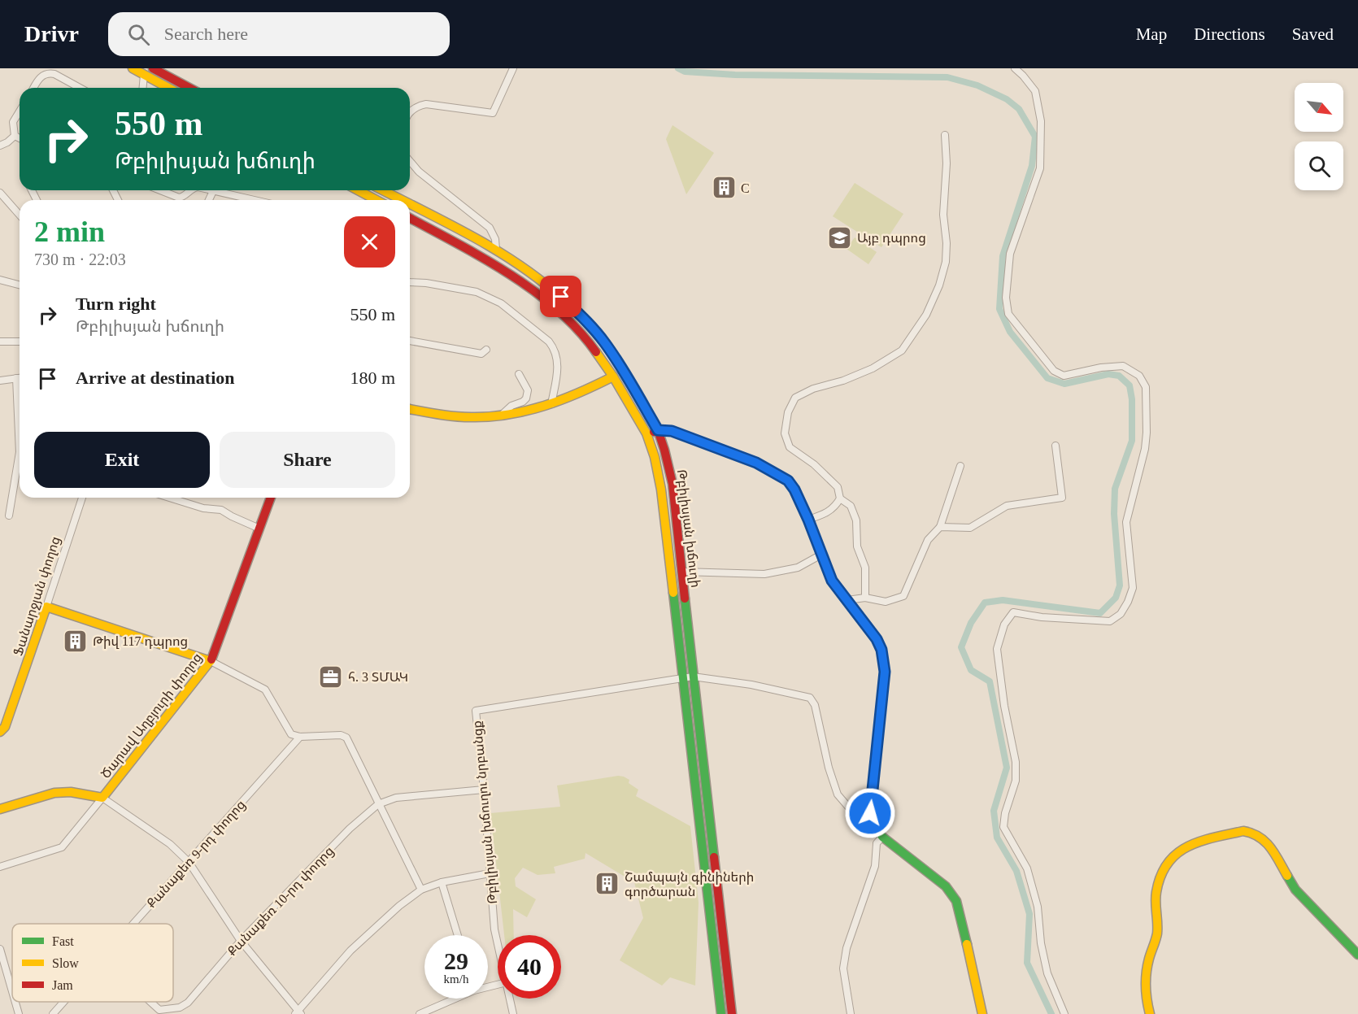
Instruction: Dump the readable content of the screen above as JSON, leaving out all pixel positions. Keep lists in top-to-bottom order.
{
  "streets": {
    "street": [
      "Թբիլիսյան խճուղի",
      "Ֆանարջյան փողոց",
      "Ծարավ Աղբյուրի փողոց",
      "Թբիլիսյան խճուղու նրբանցք",
      "Քանաքեռ 9-րդ փողոց",
      "Քանաքեռ 10-րդ փողոց"
    ]
  },
  "crossings": [
    ["Թբիլիսյան խճուղի", "Թբիլիսյան խճուղու նրբանցք"],
    ["Թբիլիսյան խճուղու նրբանցք", "Քանաքեռ 10-րդ փողոց"]
  ],
  "places": {
    "building": ["C", "Թիվ 117 դպրոց", "Շամպայն գինիների գործարան"],
    "school or university": ["Այբ դպրոց"],
    "office": ["հ. 3 ՏՄԱԿ"]
  },
  "legend": ["Fast", "Slow", "Jam"],
  "north": "bottom right",
  "page": {
    "header": "Drivr",
    "search": "Search here",
    "nav": ["Map", "Directions", "Saved"],
    "turn": ["550 m", "Թբիլիսյան խճուղի"],
    "heading": ["2 min", "730 m · 22:03"],
    "list": [
      {
        "name": "Turn right",
        "note": "Թբիլիսյան խճուղի",
        "value": "550 m"
      },
      {
        "name": "Arrive at destination",
        "value": "180 m"
      }
    ],
    "buttons": ["Exit", "Share"],
    "speed": "29 km/h",
    "limit": "40"
  }
}
